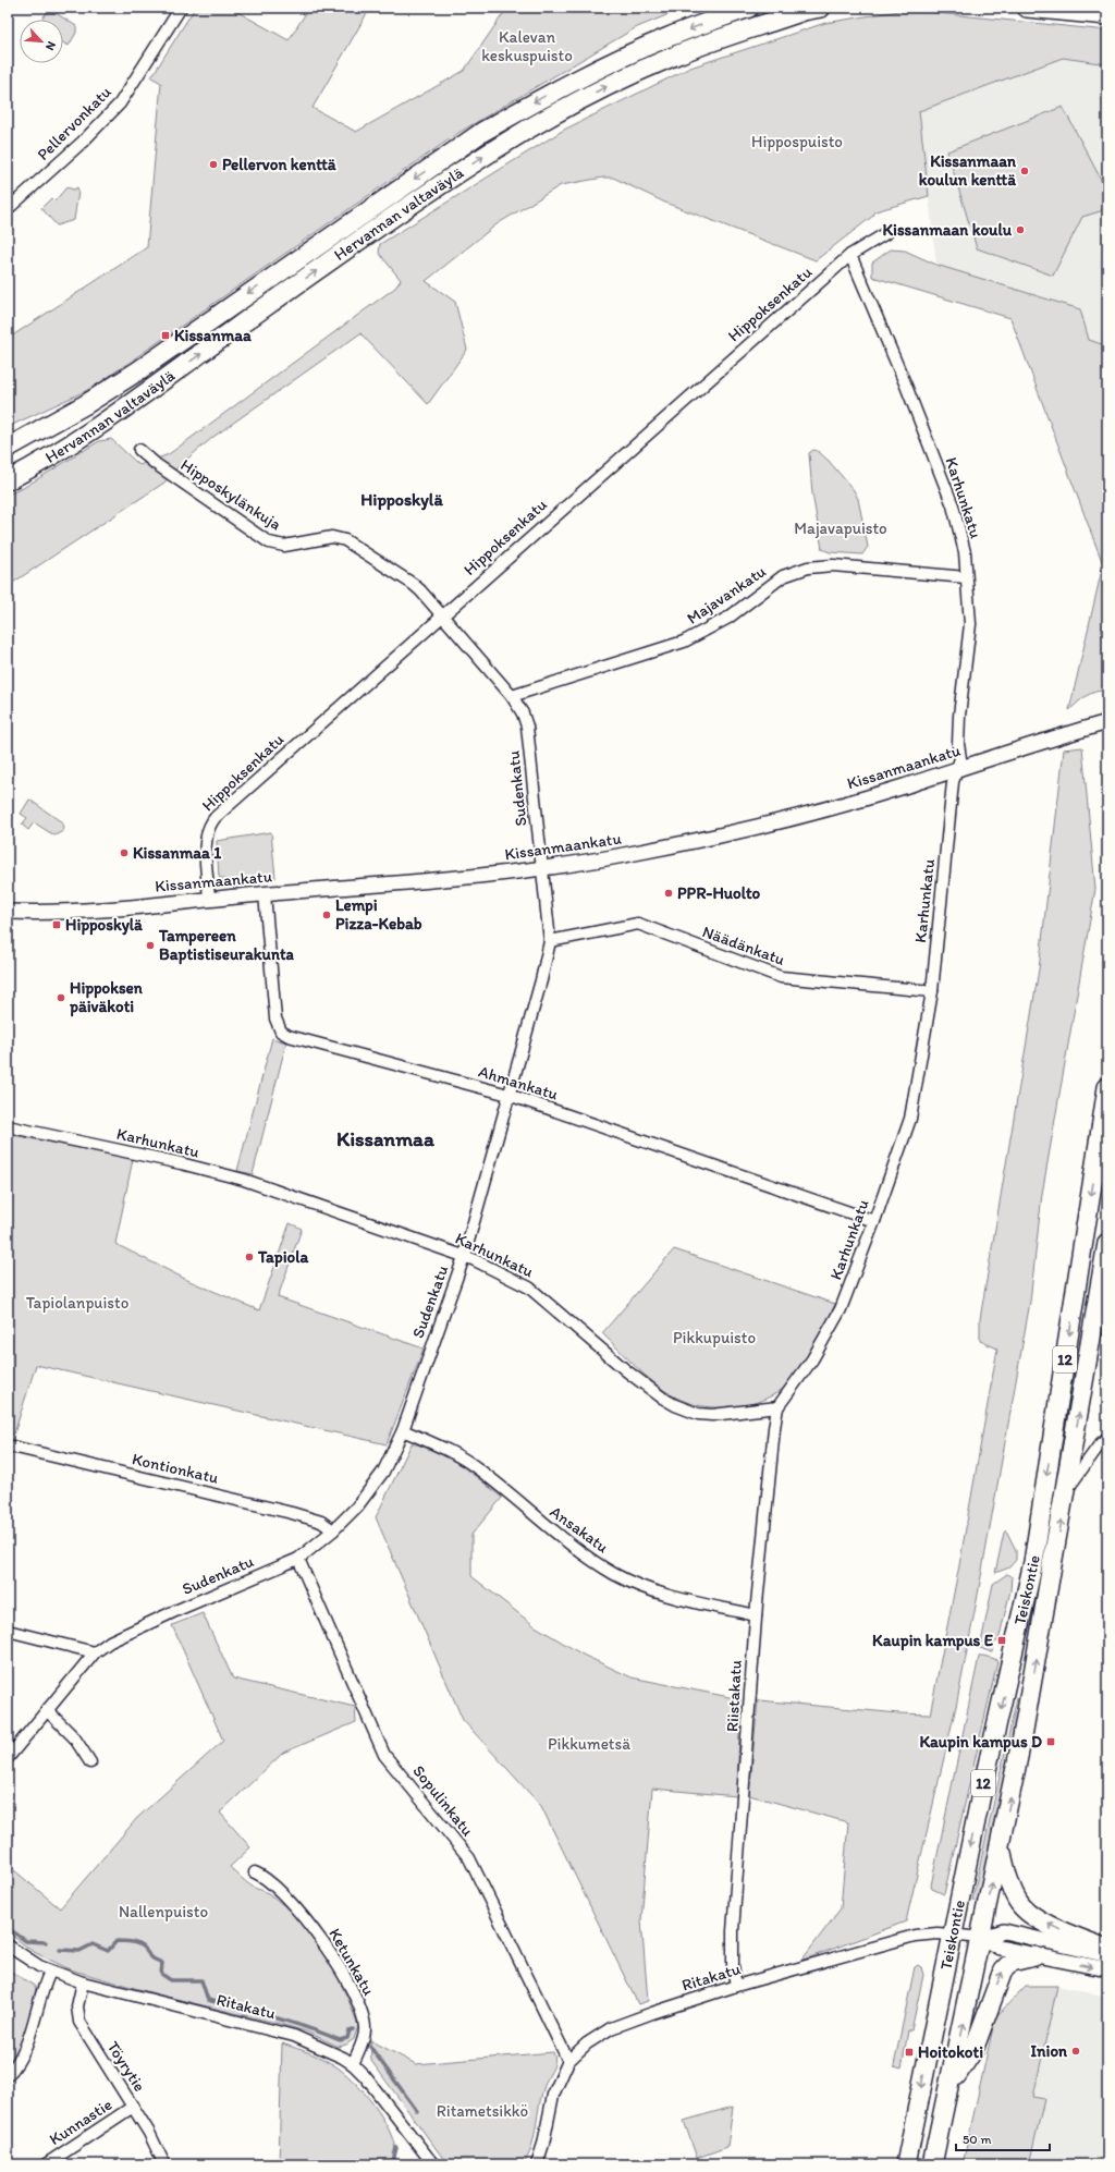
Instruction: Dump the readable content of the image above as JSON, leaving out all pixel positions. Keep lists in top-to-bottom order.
{
  "streets": {
    "highway": ["Hervannan valtaväylä", "12", "Teiskontie"],
    "street": [
      "Pellervonkatu",
      "Hippoksenkatu",
      "Hipposkylänkuja",
      "Karhunkatu",
      "Majavankatu",
      "Kissanmaankatu",
      "Sudenkatu",
      "Näädänkatu",
      "Ahmankatu",
      "Kontionkatu",
      "Ansakatu",
      "Riistakatu",
      "Sopulinkatu",
      "Ketunkatu",
      "Ritakatu",
      "Töyrytie",
      "Kunnastie"
    ]
  },
  "crossings": [
    ["Hippoksenkatu", "Hipposkylänkuja"],
    ["Hippoksenkatu", "Karhunkatu"],
    ["Hippoksenkatu", "Kissanmaankatu"],
    ["Hippoksenkatu", "Sudenkatu"],
    ["Hipposkylänkuja", "Sudenkatu"],
    ["Karhunkatu", "Majavankatu"],
    ["Karhunkatu", "Kissanmaankatu"],
    ["Karhunkatu", "Sudenkatu"],
    ["Karhunkatu", "Näädänkatu"],
    ["Karhunkatu", "Ahmankatu"],
    ["Karhunkatu", "Riistakatu"],
    ["Majavankatu", "Sudenkatu"],
    ["Kissanmaankatu", "Sudenkatu"],
    ["Kissanmaankatu", "Ahmankatu"],
    ["Sudenkatu", "Näädänkatu"],
    ["Sudenkatu", "Ahmankatu"],
    ["Sudenkatu", "Kontionkatu"],
    ["Sudenkatu", "Ansakatu"],
    ["Sudenkatu", "Sopulinkatu"],
    ["Ansakatu", "Riistakatu"],
    ["Teiskontie", "Ritakatu"],
    ["Riistakatu", "Ritakatu"],
    ["Sopulinkatu", "Ritakatu"],
    ["Ketunkatu", "Ritakatu"],
    ["Ritakatu", "Töyrytie"],
    ["Töyrytie", "Kunnastie"]
  ],
  "districts": ["Hipposkylä", "Kissanmaa"],
  "parks": [
    "Kalevan keskuspuisto",
    "Hippospuisto",
    "Majavapuisto",
    "Tapiolanpuisto",
    "Pikkupuisto",
    "Pikkumetsä",
    "Nallenpuisto",
    "Ritametsikkö"
  ],
  "places": {
    "other": [
      "Pellervon kenttä",
      "Kissanmaan koulun kenttä",
      "Kissanmaan koulu",
      "Kissanmaa 1",
      "PPR-Huolto",
      "Lempi Pizza-Kebab",
      "Tampereen Baptistiseurakunta",
      "Hippoksen päiväkoti",
      "Tapiola",
      "Inion"
    ],
    "transit": [
      "Kissanmaa",
      "Hipposkylä",
      "Kaupin kampus E",
      "Kaupin kampus D",
      "Hoitokoti"
    ]
  },
  "scale_bar": "50 m",
  "north": "bottom right"
}
